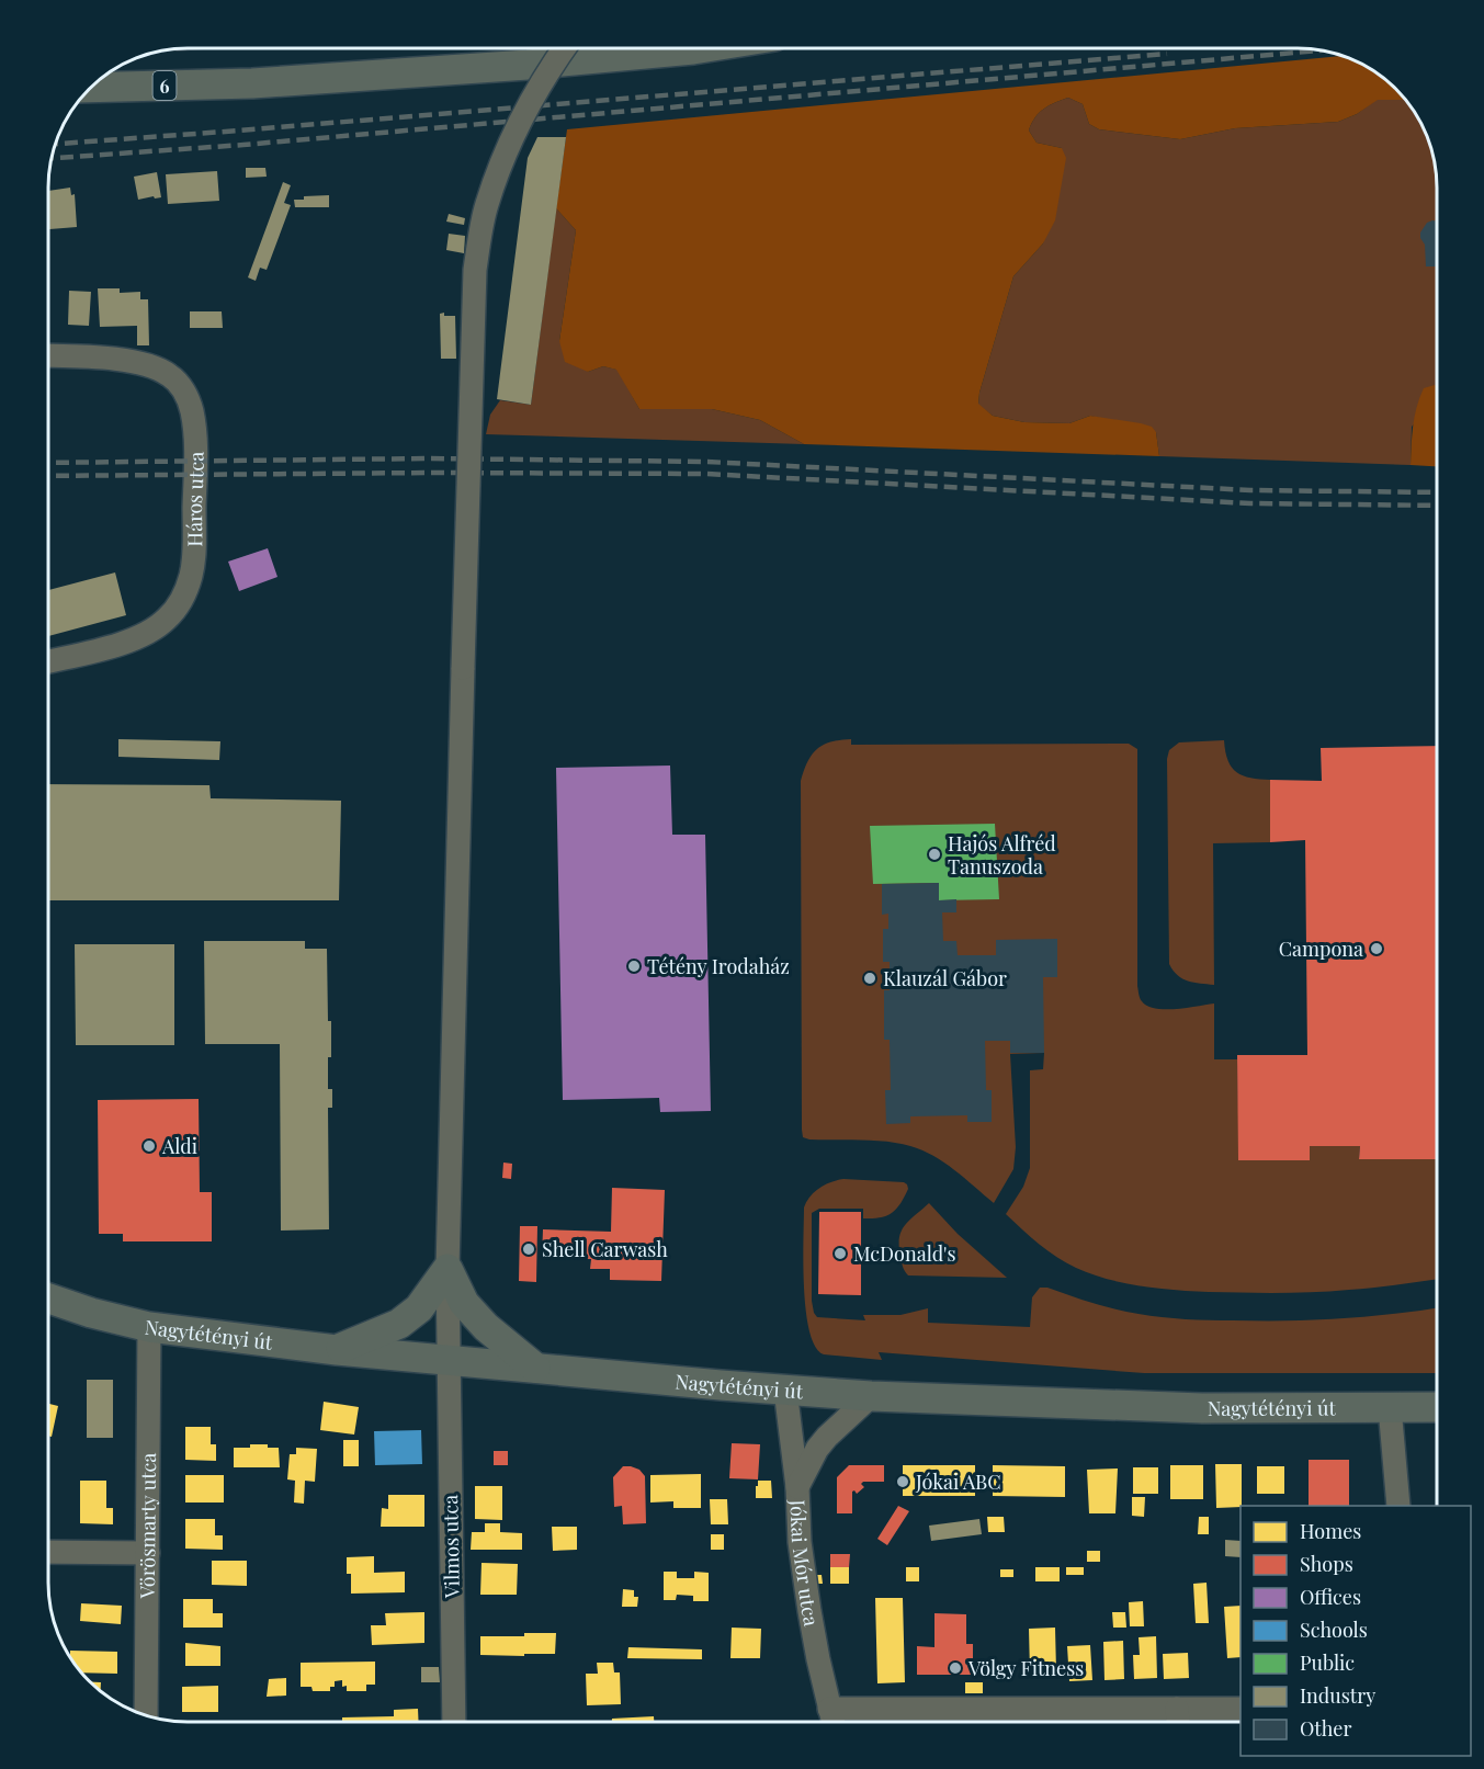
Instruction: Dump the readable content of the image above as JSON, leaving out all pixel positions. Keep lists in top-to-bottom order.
{
  "streets": {
    "main road": ["6", "Nagytétényi út"],
    "street": [
      "Háros utca",
      "Vörösmarty utca",
      "Vilmos utca",
      "Jókai Mór utca"
    ]
  },
  "crossings": [
    ["Nagytétényi út", "Vörösmarty utca"],
    ["Nagytétényi út", "Vilmos utca"],
    ["Nagytétényi út", "Jókai Mór utca"]
  ],
  "places": [
    "Hajós Alfréd Tanuszoda",
    "Campona",
    "Tétény Irodaház",
    "Klauzál Gábor",
    "Aldi",
    "Shell Carwash",
    "McDonald's",
    "Jókai ABC",
    "Völgy Fitness"
  ],
  "legend": [
    "Homes",
    "Shops",
    "Offices",
    "Schools",
    "Public",
    "Industry",
    "Other"
  ]
}
